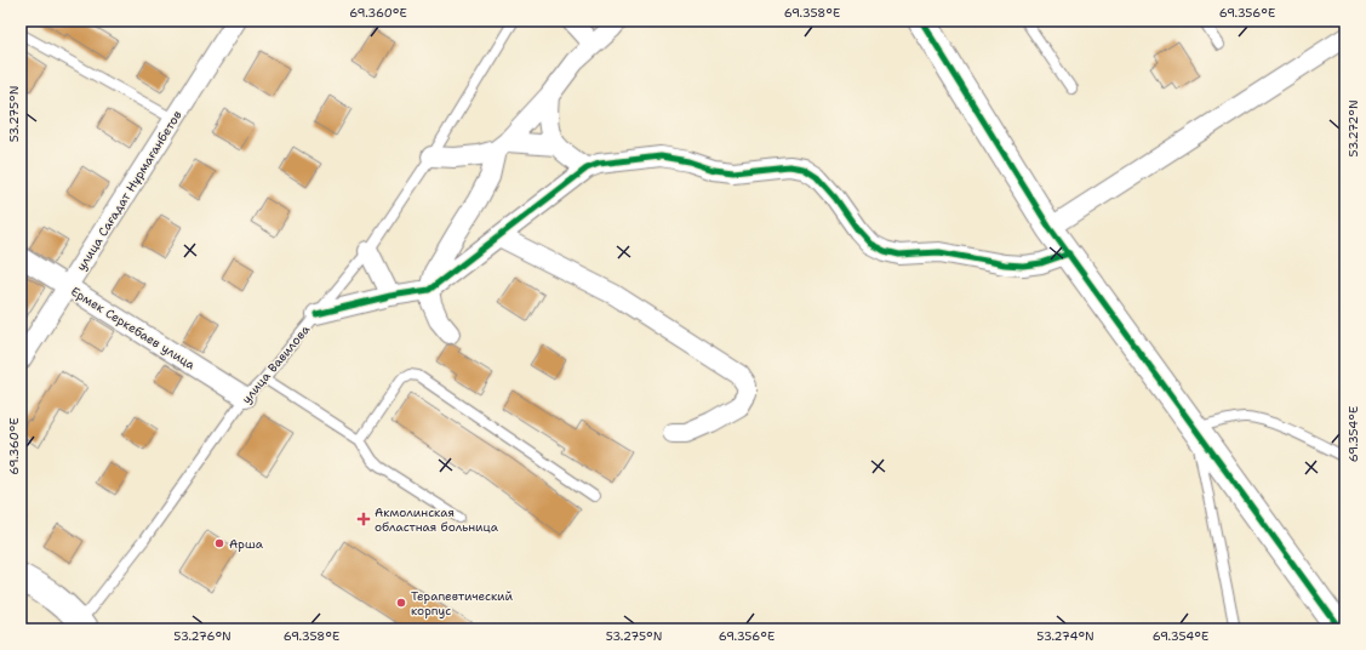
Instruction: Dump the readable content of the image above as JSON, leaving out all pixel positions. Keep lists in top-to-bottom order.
{
  "streets": {
    "street": ["улица Сағадат Нұрмағанбетов", "Ермек Серкебаев улица"],
    "lane": ["улица Вавилова"]
  },
  "crossings": [
    ["улица Сағадат Нұрмағанбетов", "Ермек Серкебаев улица"],
    ["Ермек Серкебаев улица", "улица Вавилова"]
  ],
  "places": {
    "health": ["Акмолинская областная больница"],
    "other": ["Арша", "Терапевтический корпус"]
  },
  "coordinates": [
    "69.360°E",
    "69.358°E",
    "69.356°E",
    "53.275°N",
    "53.272°N",
    "69.354°E",
    "53.276°N",
    "53.274°N"
  ]
}
